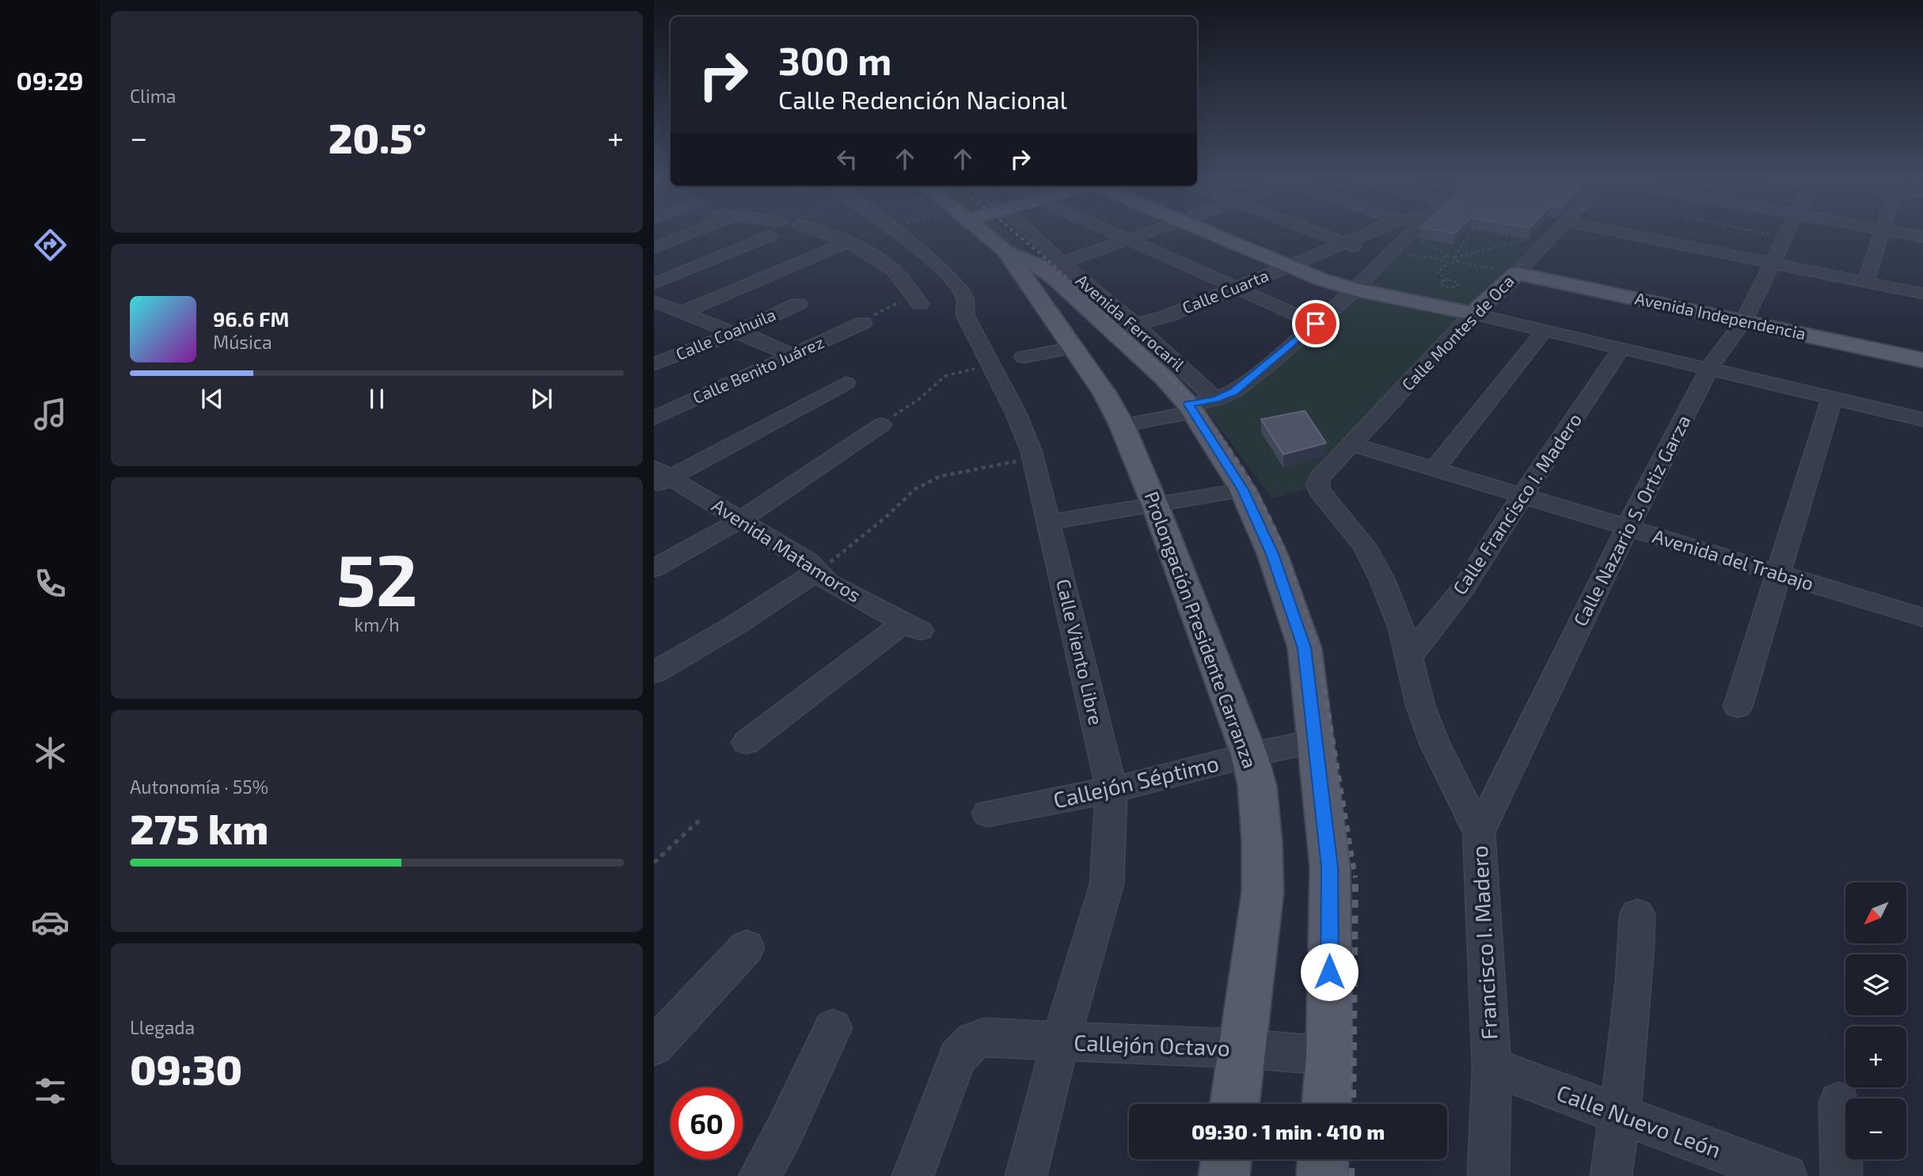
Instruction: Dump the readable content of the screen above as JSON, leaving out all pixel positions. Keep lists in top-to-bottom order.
{
  "streets": {
    "main road": ["Avenida Independencia", "Calle Montes de Oca", "Prolongación Presidente Carranza"],
    "street": [
      "Calle Cuarta",
      "Avenida Ferrocaril",
      "Calle Coahuila",
      "Calle Benito Juárez",
      "Calle Francisco I. Madero",
      "Calle Nazario S. Ortiz Garza",
      "Avenida Matamoros",
      "Avenida del Trabajo",
      "Calle Viento Libre",
      "Callejón Séptimo",
      "Francisco I. Madero",
      "Callejón Octavo",
      "Calle Nuevo León"
    ]
  },
  "crossings": [
    ["Calle Cuarta", "Avenida Ferrocaril"],
    ["Avenida Independencia", "Calle Montes de Oca"],
    ["Avenida Independencia", "Calle Nazario S. Ortiz Garza"],
    ["Calle Montes de Oca", "Avenida del Trabajo"],
    ["Calle Montes de Oca", "Francisco I. Madero"],
    ["Calle Francisco I. Madero", "Avenida del Trabajo"],
    ["Calle Francisco I. Madero", "Francisco I. Madero"],
    ["Calle Nazario S. Ortiz Garza", "Avenida del Trabajo"],
    ["Calle Nazario S. Ortiz Garza", "Francisco I. Madero"],
    ["Prolongación Presidente Carranza", "Callejón Séptimo"],
    ["Prolongación Presidente Carranza", "Callejón Octavo"],
    ["Calle Viento Libre", "Callejón Séptimo"],
    ["Calle Viento Libre", "Callejón Octavo"],
    ["Francisco I. Madero", "Calle Nuevo León"]
  ],
  "north": "bottom left",
  "page": {
    "tabs": "09:29",
    "tile": [
      "Clima",
      ["52", "km/h"],
      ["Autonomía · 55%", "275 km"],
      ["Llegada", "09:30"]
    ],
    "turn": ["300 m", "Calle Redención Nacional"],
    "heat": ["−", "20.5°", "+"],
    "song": ["96.6 FM", "Música"],
    "map_buttons": ["+", "−"],
    "limit": "60",
    "trip": "09:30 · 1 min · 410 m"
  }
}
